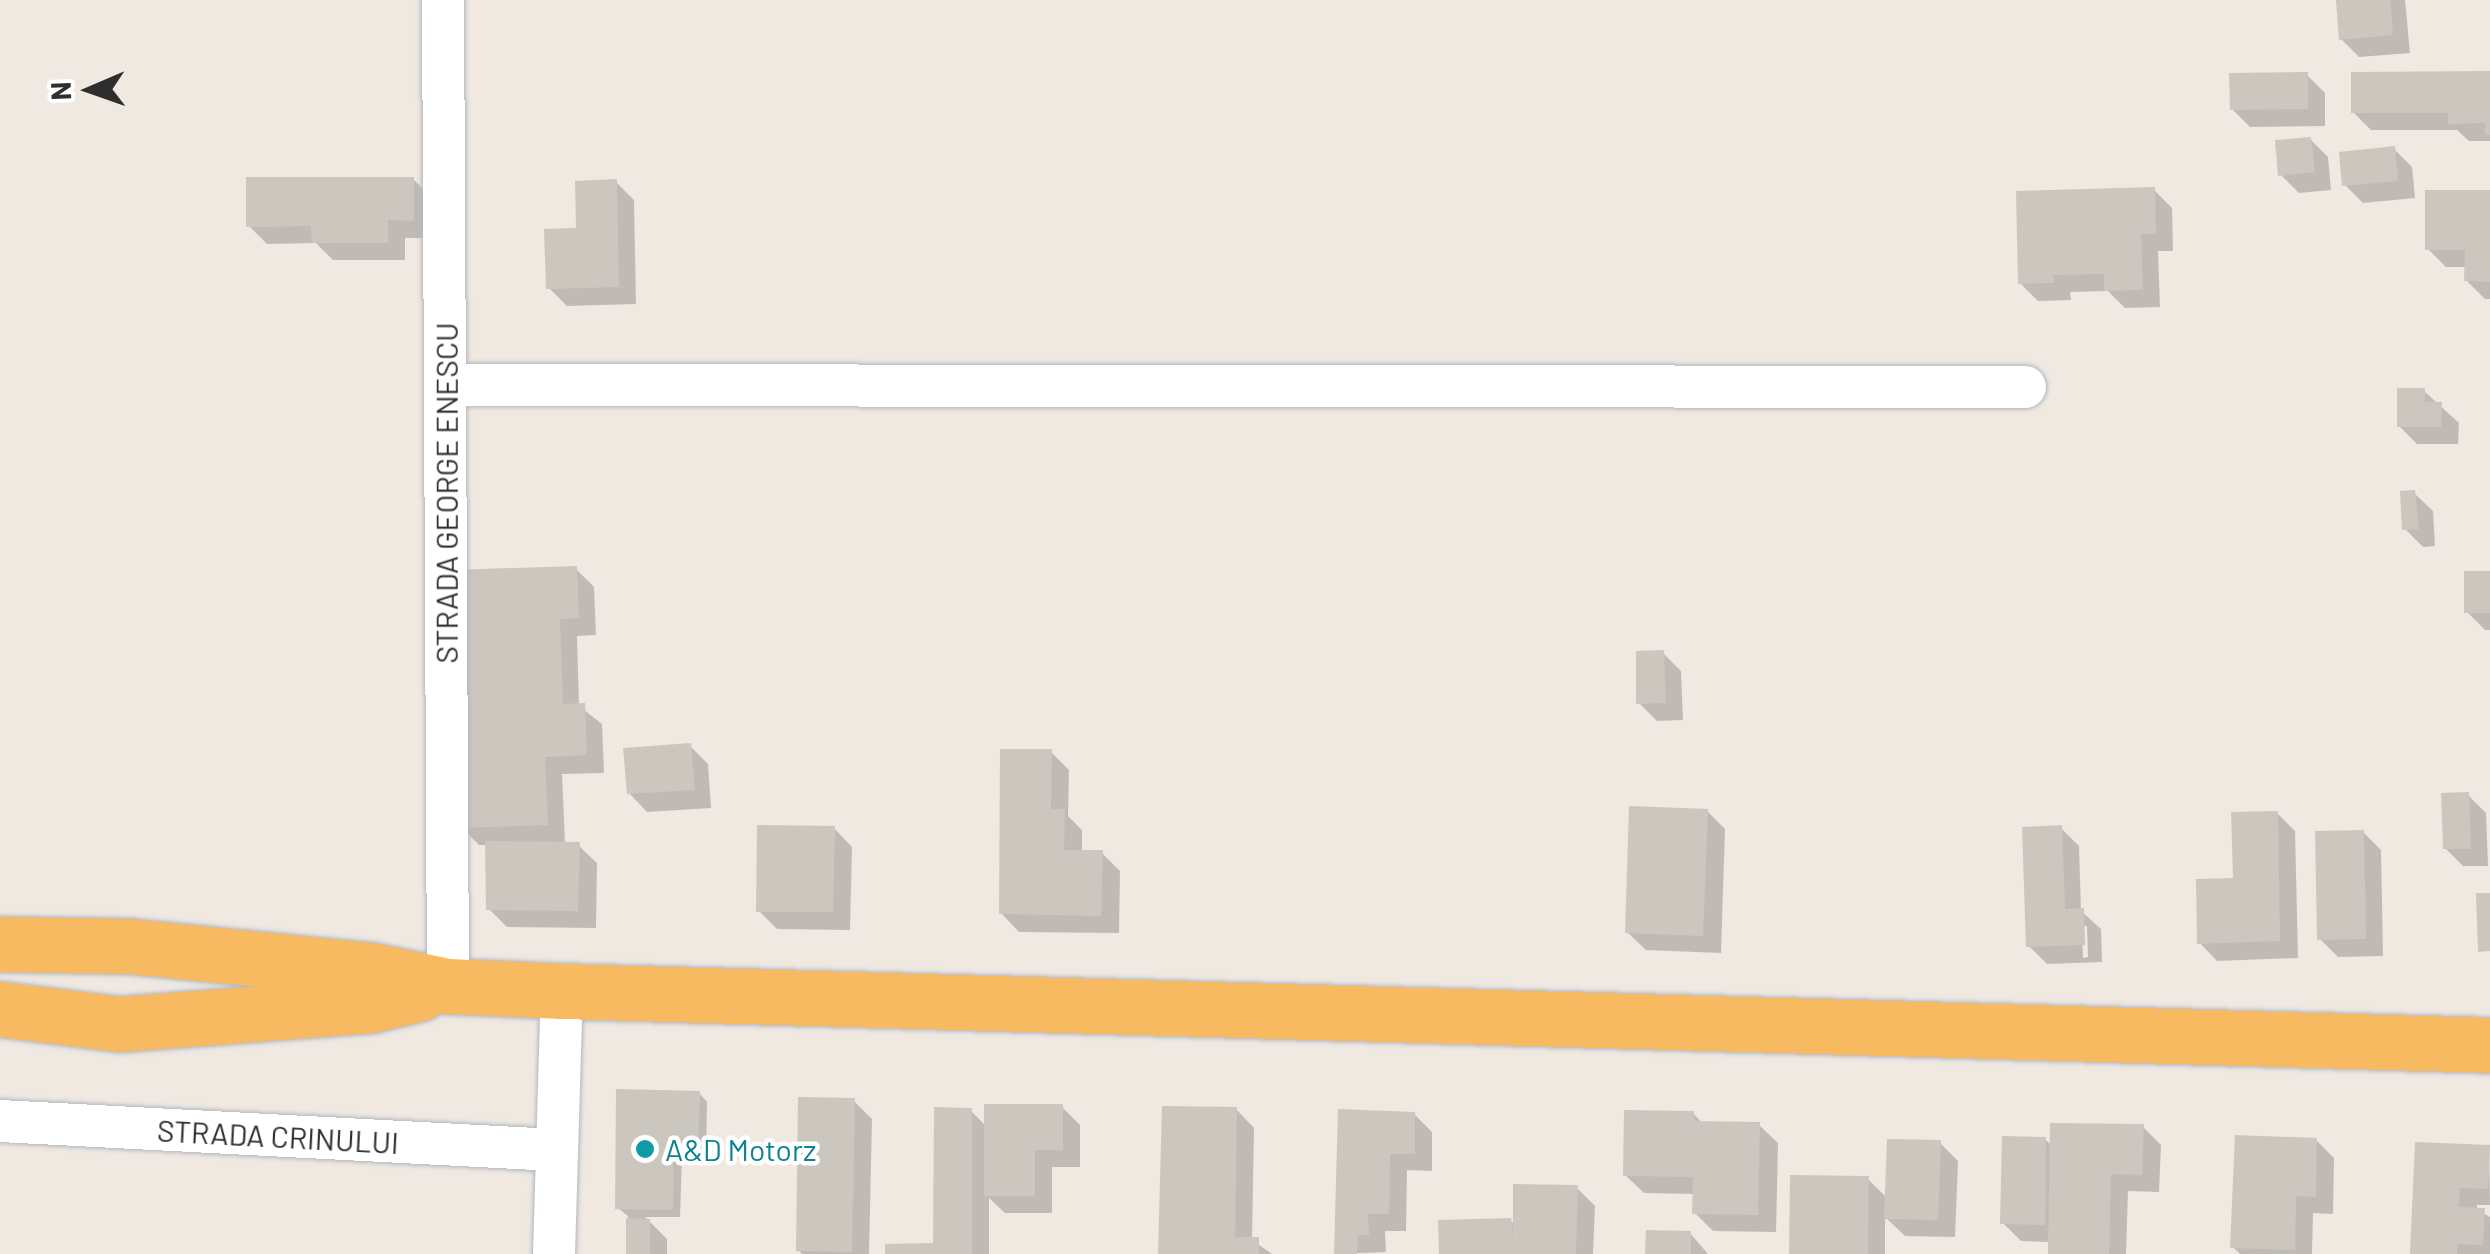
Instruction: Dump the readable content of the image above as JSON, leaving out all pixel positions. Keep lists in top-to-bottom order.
{
  "streets": {
    "street": ["STRADA GEORGE ENESCU", "STRADA CRINULUI"]
  },
  "places": ["A&D Motorz"],
  "north": "left"
}
